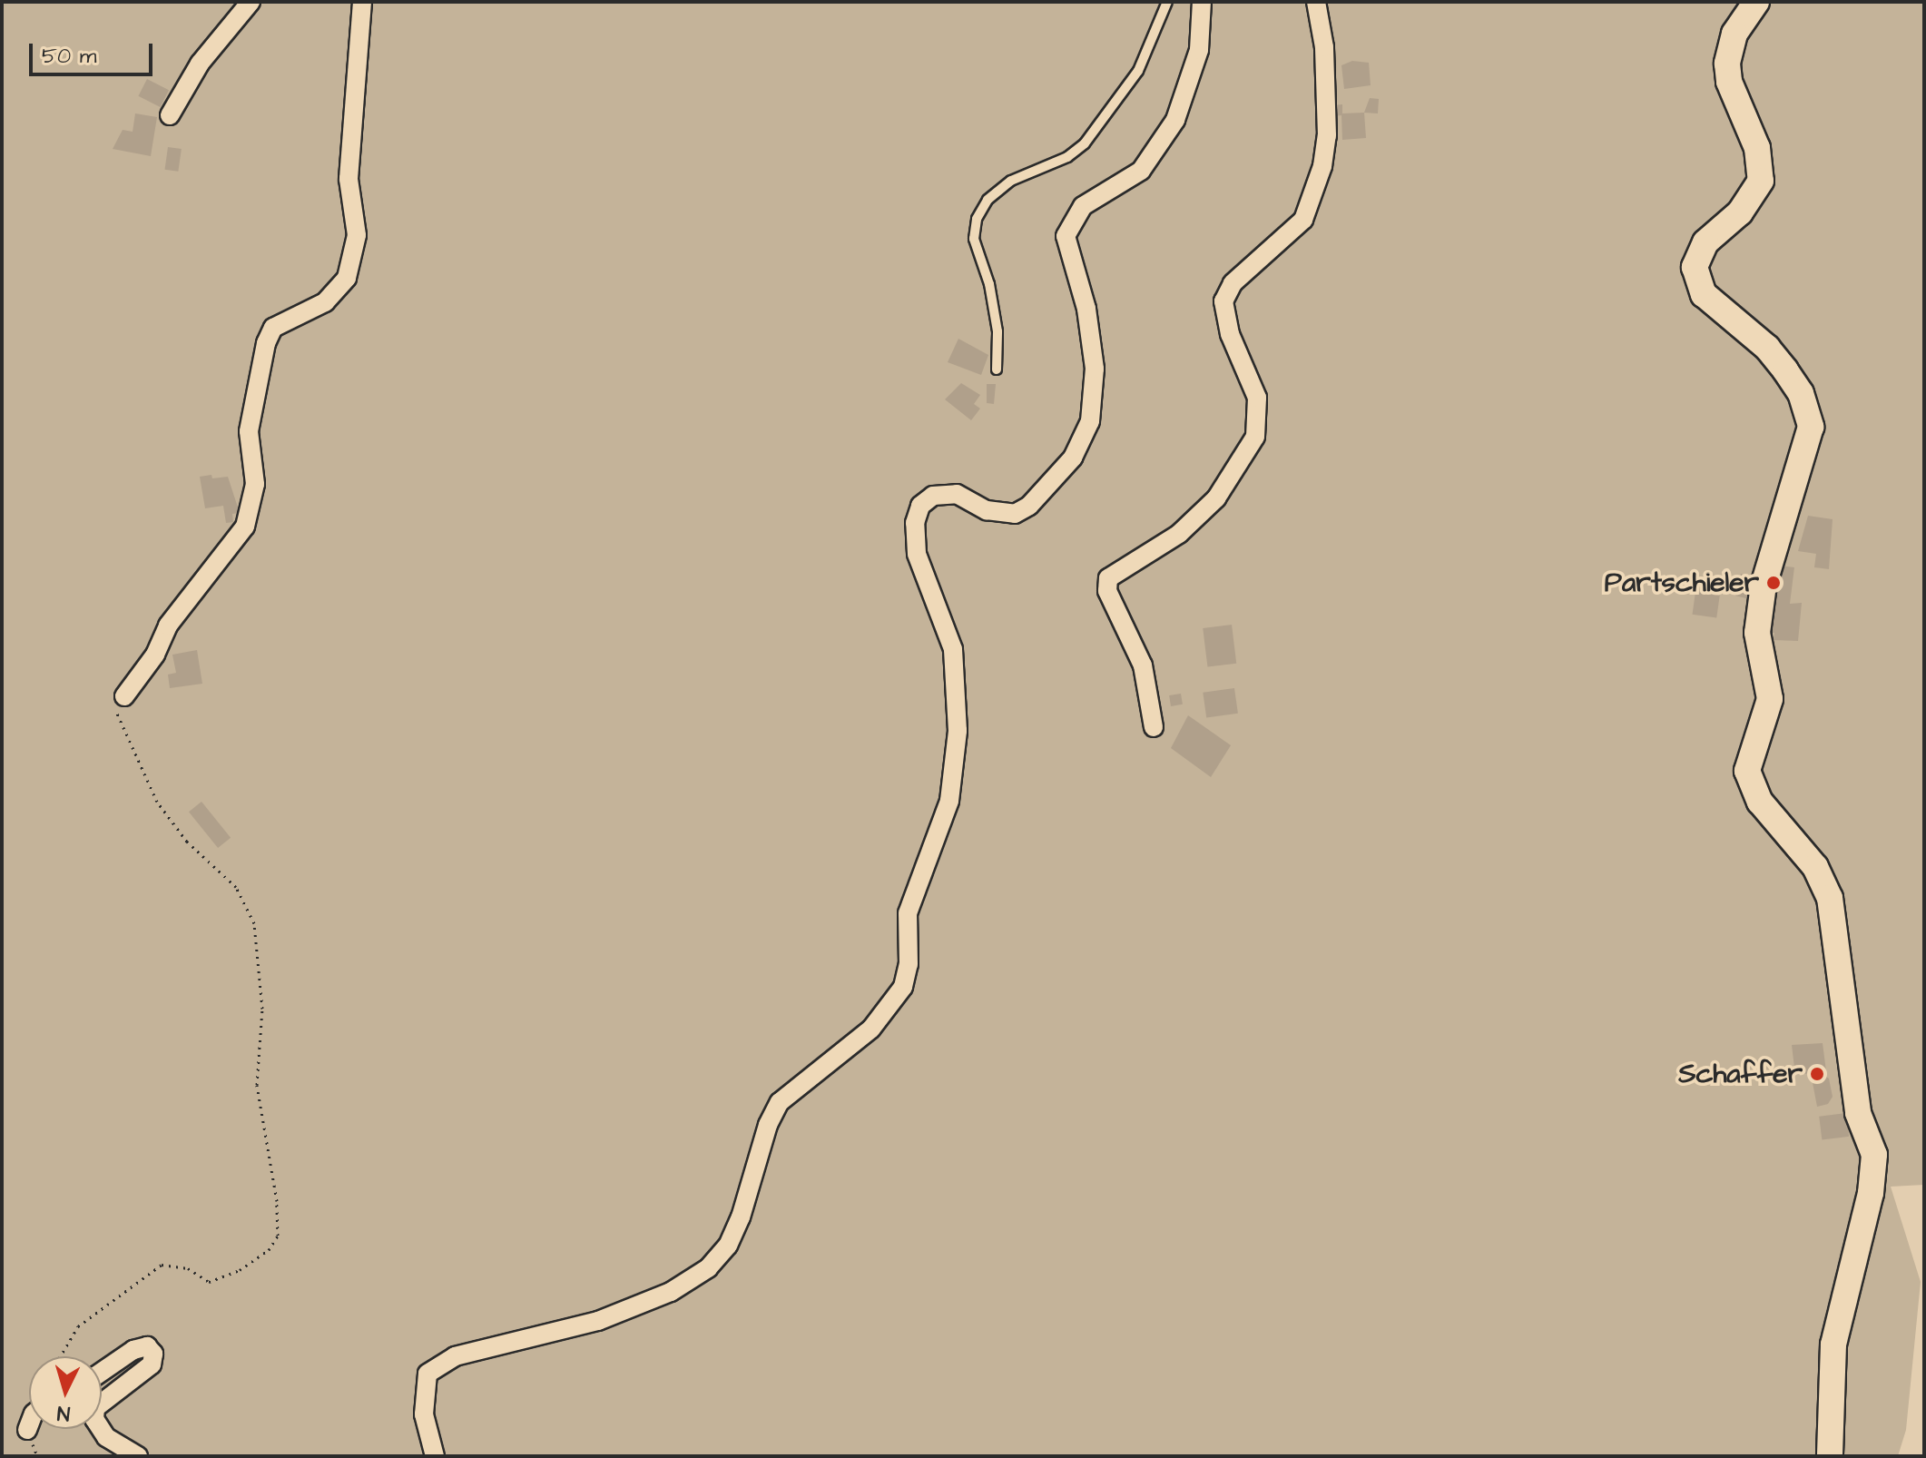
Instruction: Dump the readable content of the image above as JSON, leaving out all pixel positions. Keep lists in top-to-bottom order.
{
  "places": ["Partschieler", "Schaffer"],
  "scale_bar": "50 m",
  "north": "bottom"
}
